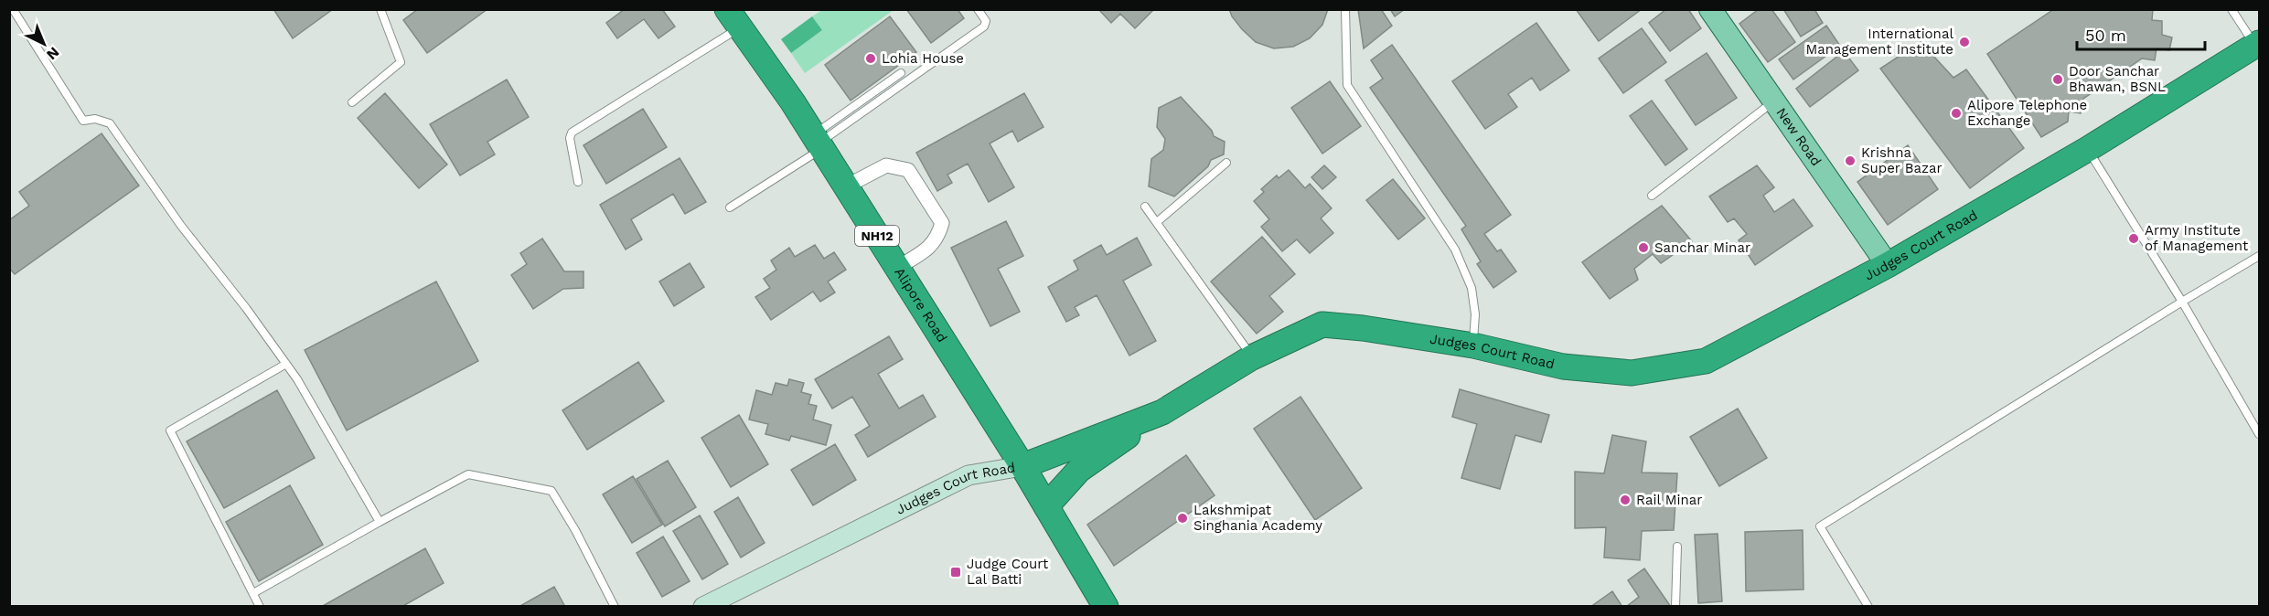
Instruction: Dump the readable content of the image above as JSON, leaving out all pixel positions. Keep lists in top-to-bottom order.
{
  "streets": {
    "highway": ["NH12", "Judges Court Road", "Alipore Road"],
    "main road": ["New Road"]
  },
  "crossings": [
    ["New Road", "Judges Court Road"],
    ["Judges Court Road", "Alipore Road"]
  ],
  "places": {
    "other": [
      "International Management Institute",
      "Lohia House",
      "Door Sanchar Bhawan, BSNL",
      "Alipore Telephone Exchange",
      "Krishna Super Bazar",
      "Army Institute of Management",
      "Sanchar Minar",
      "Rail Minar",
      "Lakshmipat Singhania Academy"
    ],
    "transit": ["Judge Court Lal Batti"]
  },
  "scale_bar": "50 m",
  "north": "bottom right"
}
